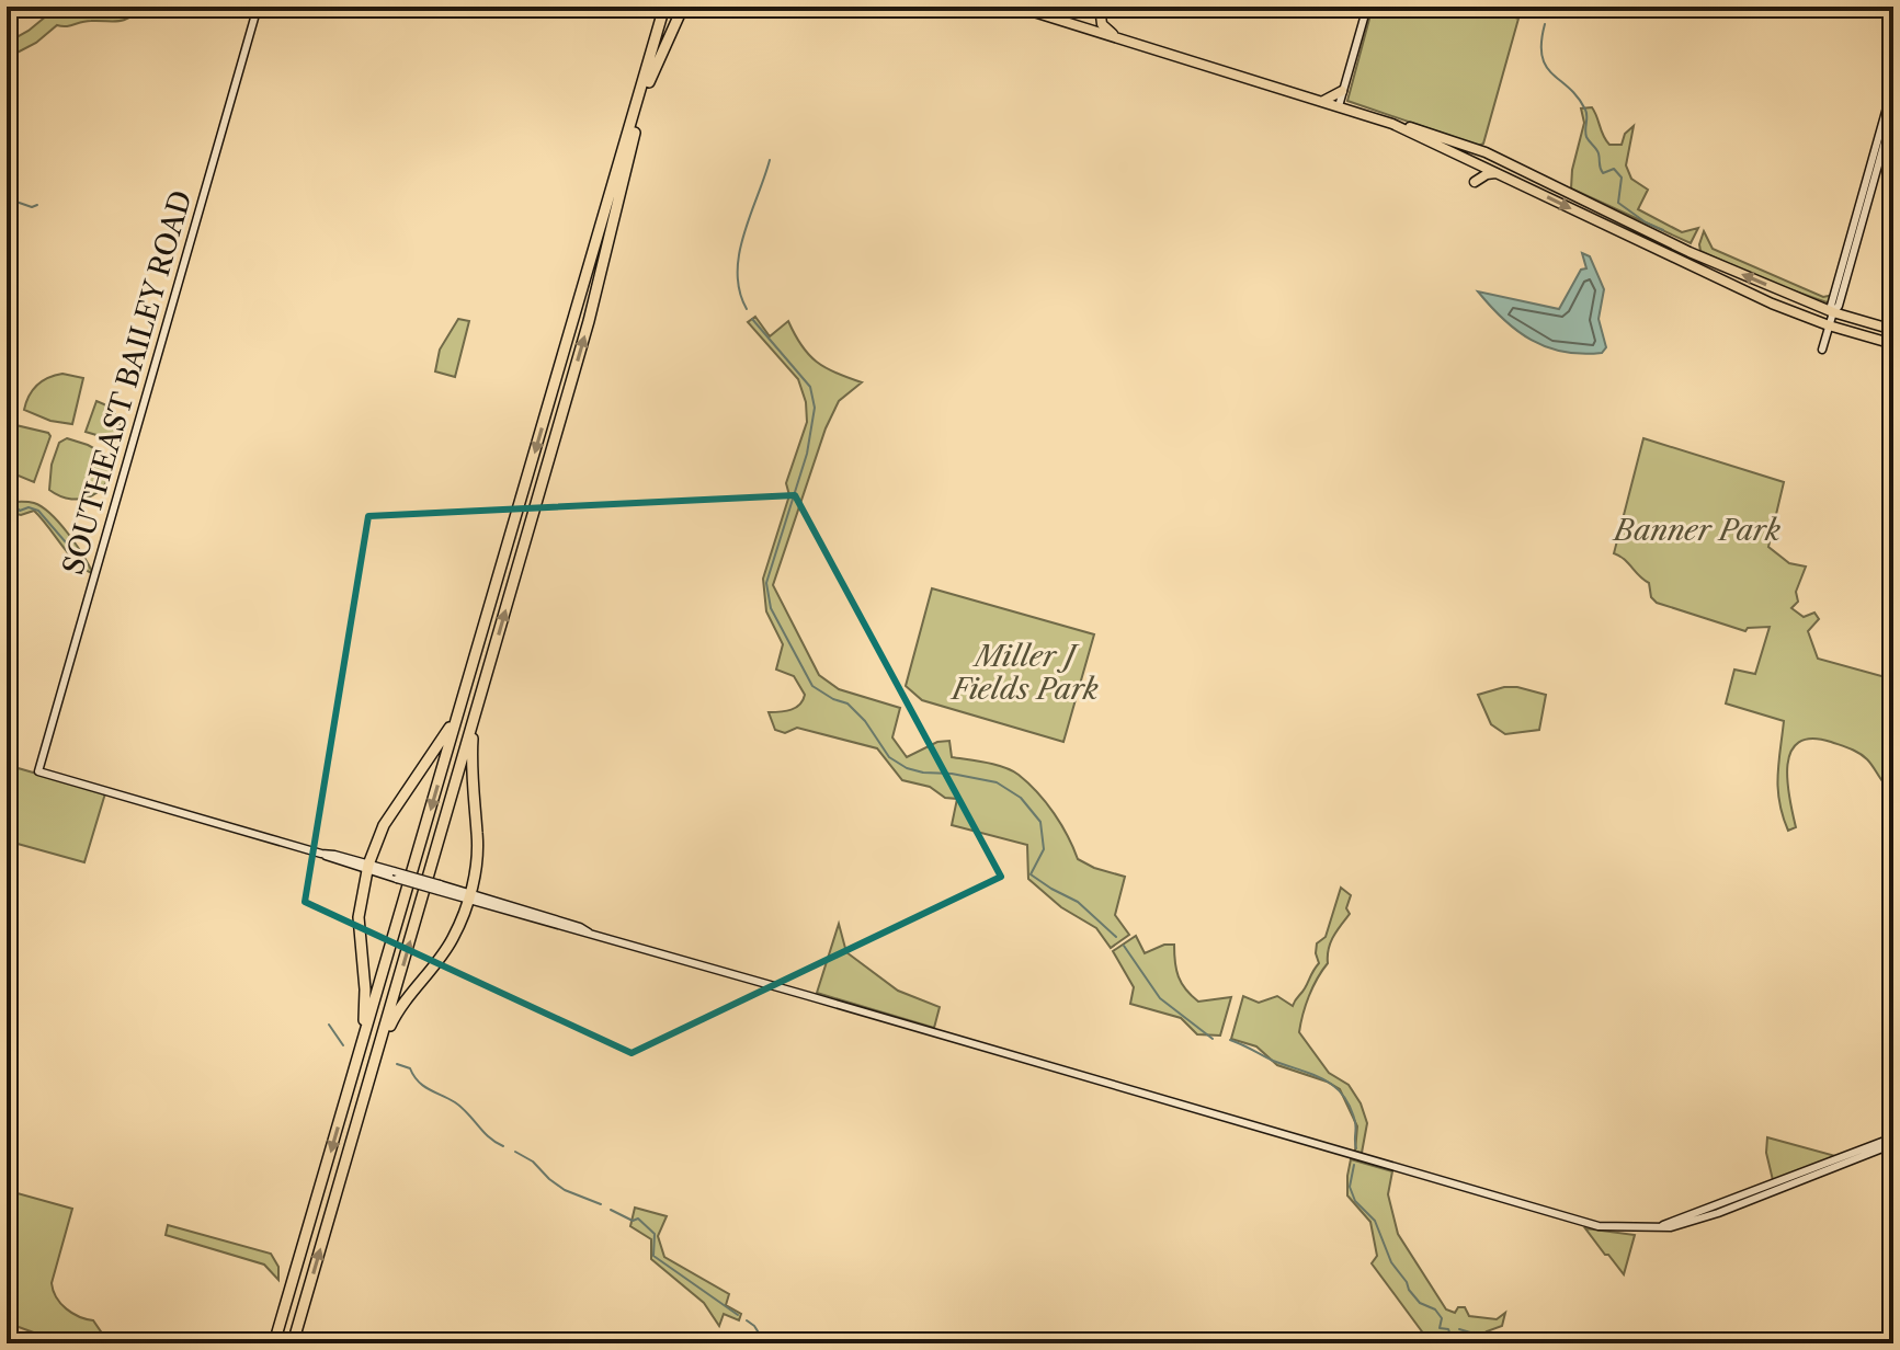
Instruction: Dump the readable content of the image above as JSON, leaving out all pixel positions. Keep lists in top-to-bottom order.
{
  "streets": {
    "main road": ["SOUTHEAST BAILEY ROAD"]
  },
  "parks": ["Banner Park", "Miller J Fields Park"]
}
